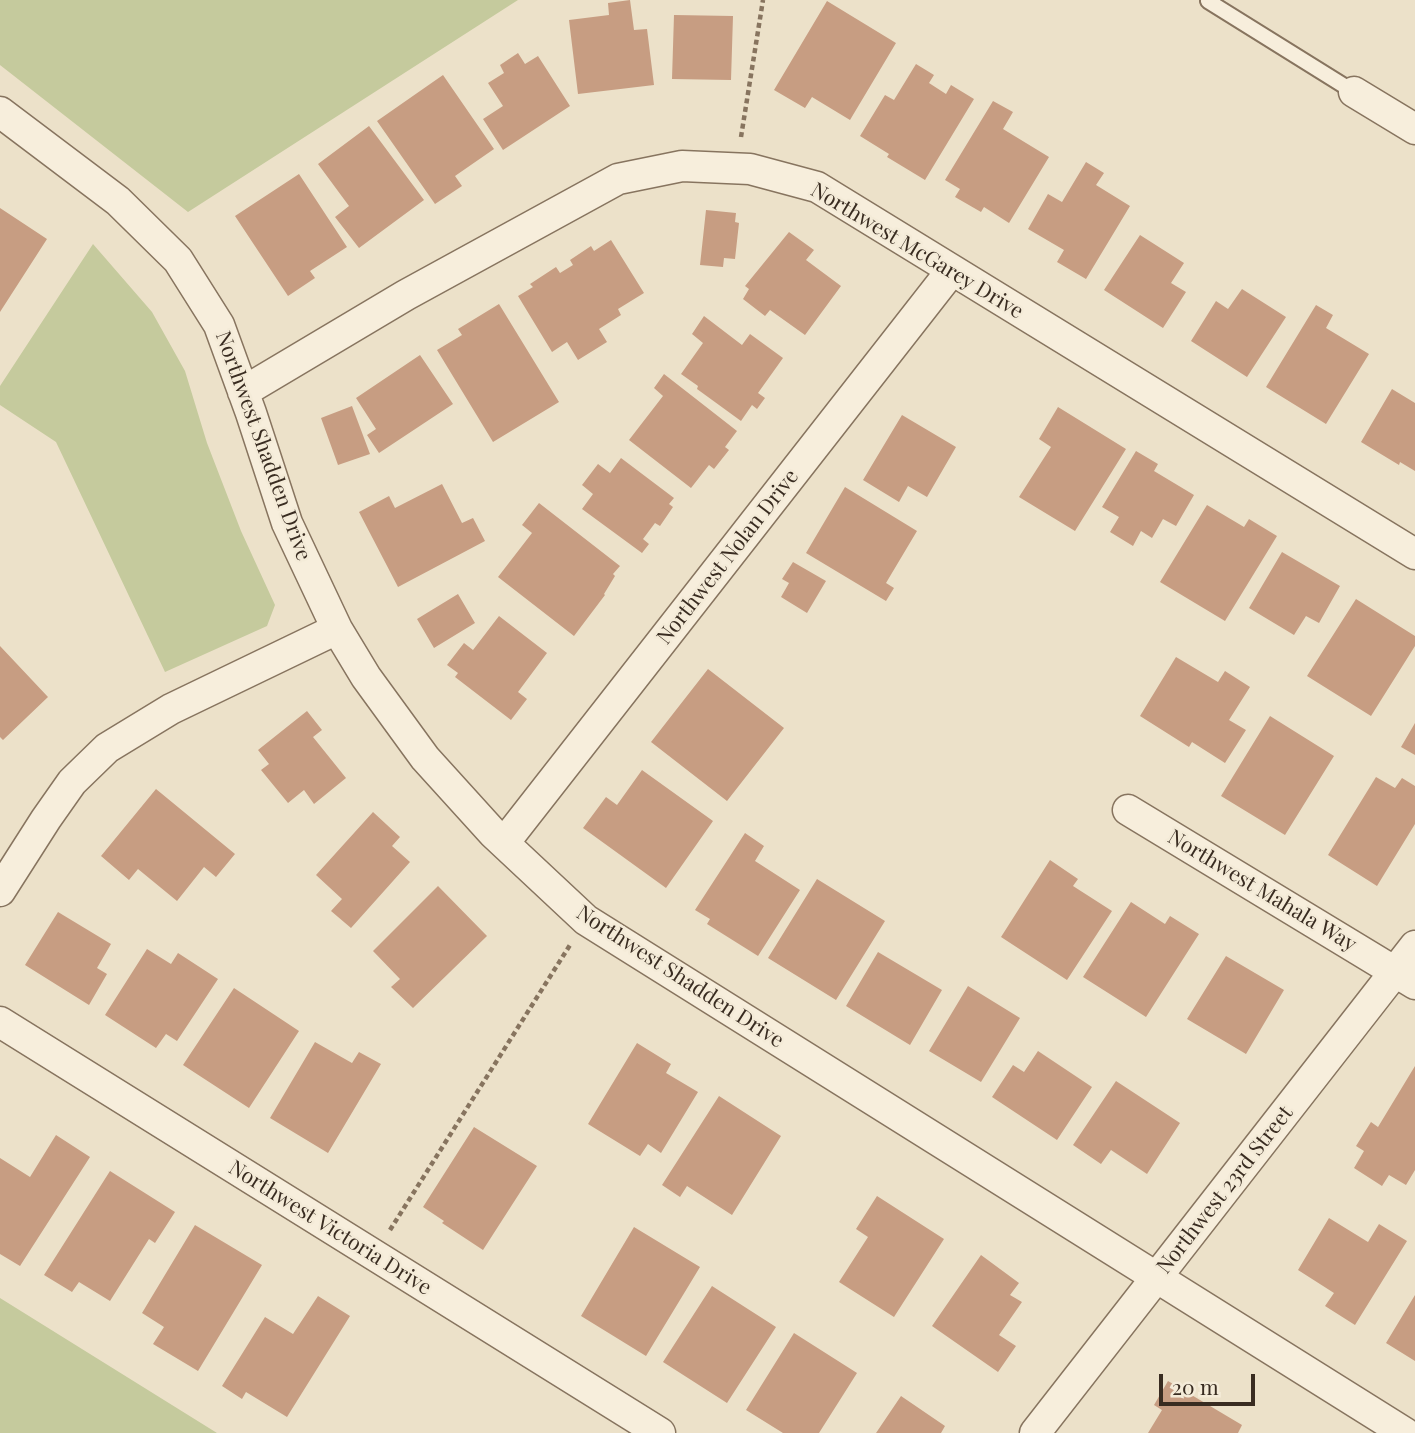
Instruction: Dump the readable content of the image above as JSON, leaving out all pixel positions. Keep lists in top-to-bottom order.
{
  "streets": {
    "street": [
      "Northwest McGarey Drive",
      "Northwest Shadden Drive",
      "Northwest Nolan Drive",
      "Northwest Mahala Way",
      "Northwest 23rd Street",
      "Northwest Victoria Drive"
    ]
  },
  "crossings": [
    ["Northwest McGarey Drive", "Northwest Shadden Drive"],
    ["Northwest McGarey Drive", "Northwest Nolan Drive"],
    ["Northwest Shadden Drive", "Northwest Nolan Drive"],
    ["Northwest Shadden Drive", "Northwest 23rd Street"],
    ["Northwest Mahala Way", "Northwest 23rd Street"]
  ],
  "scale_bar": "20 m"
}
